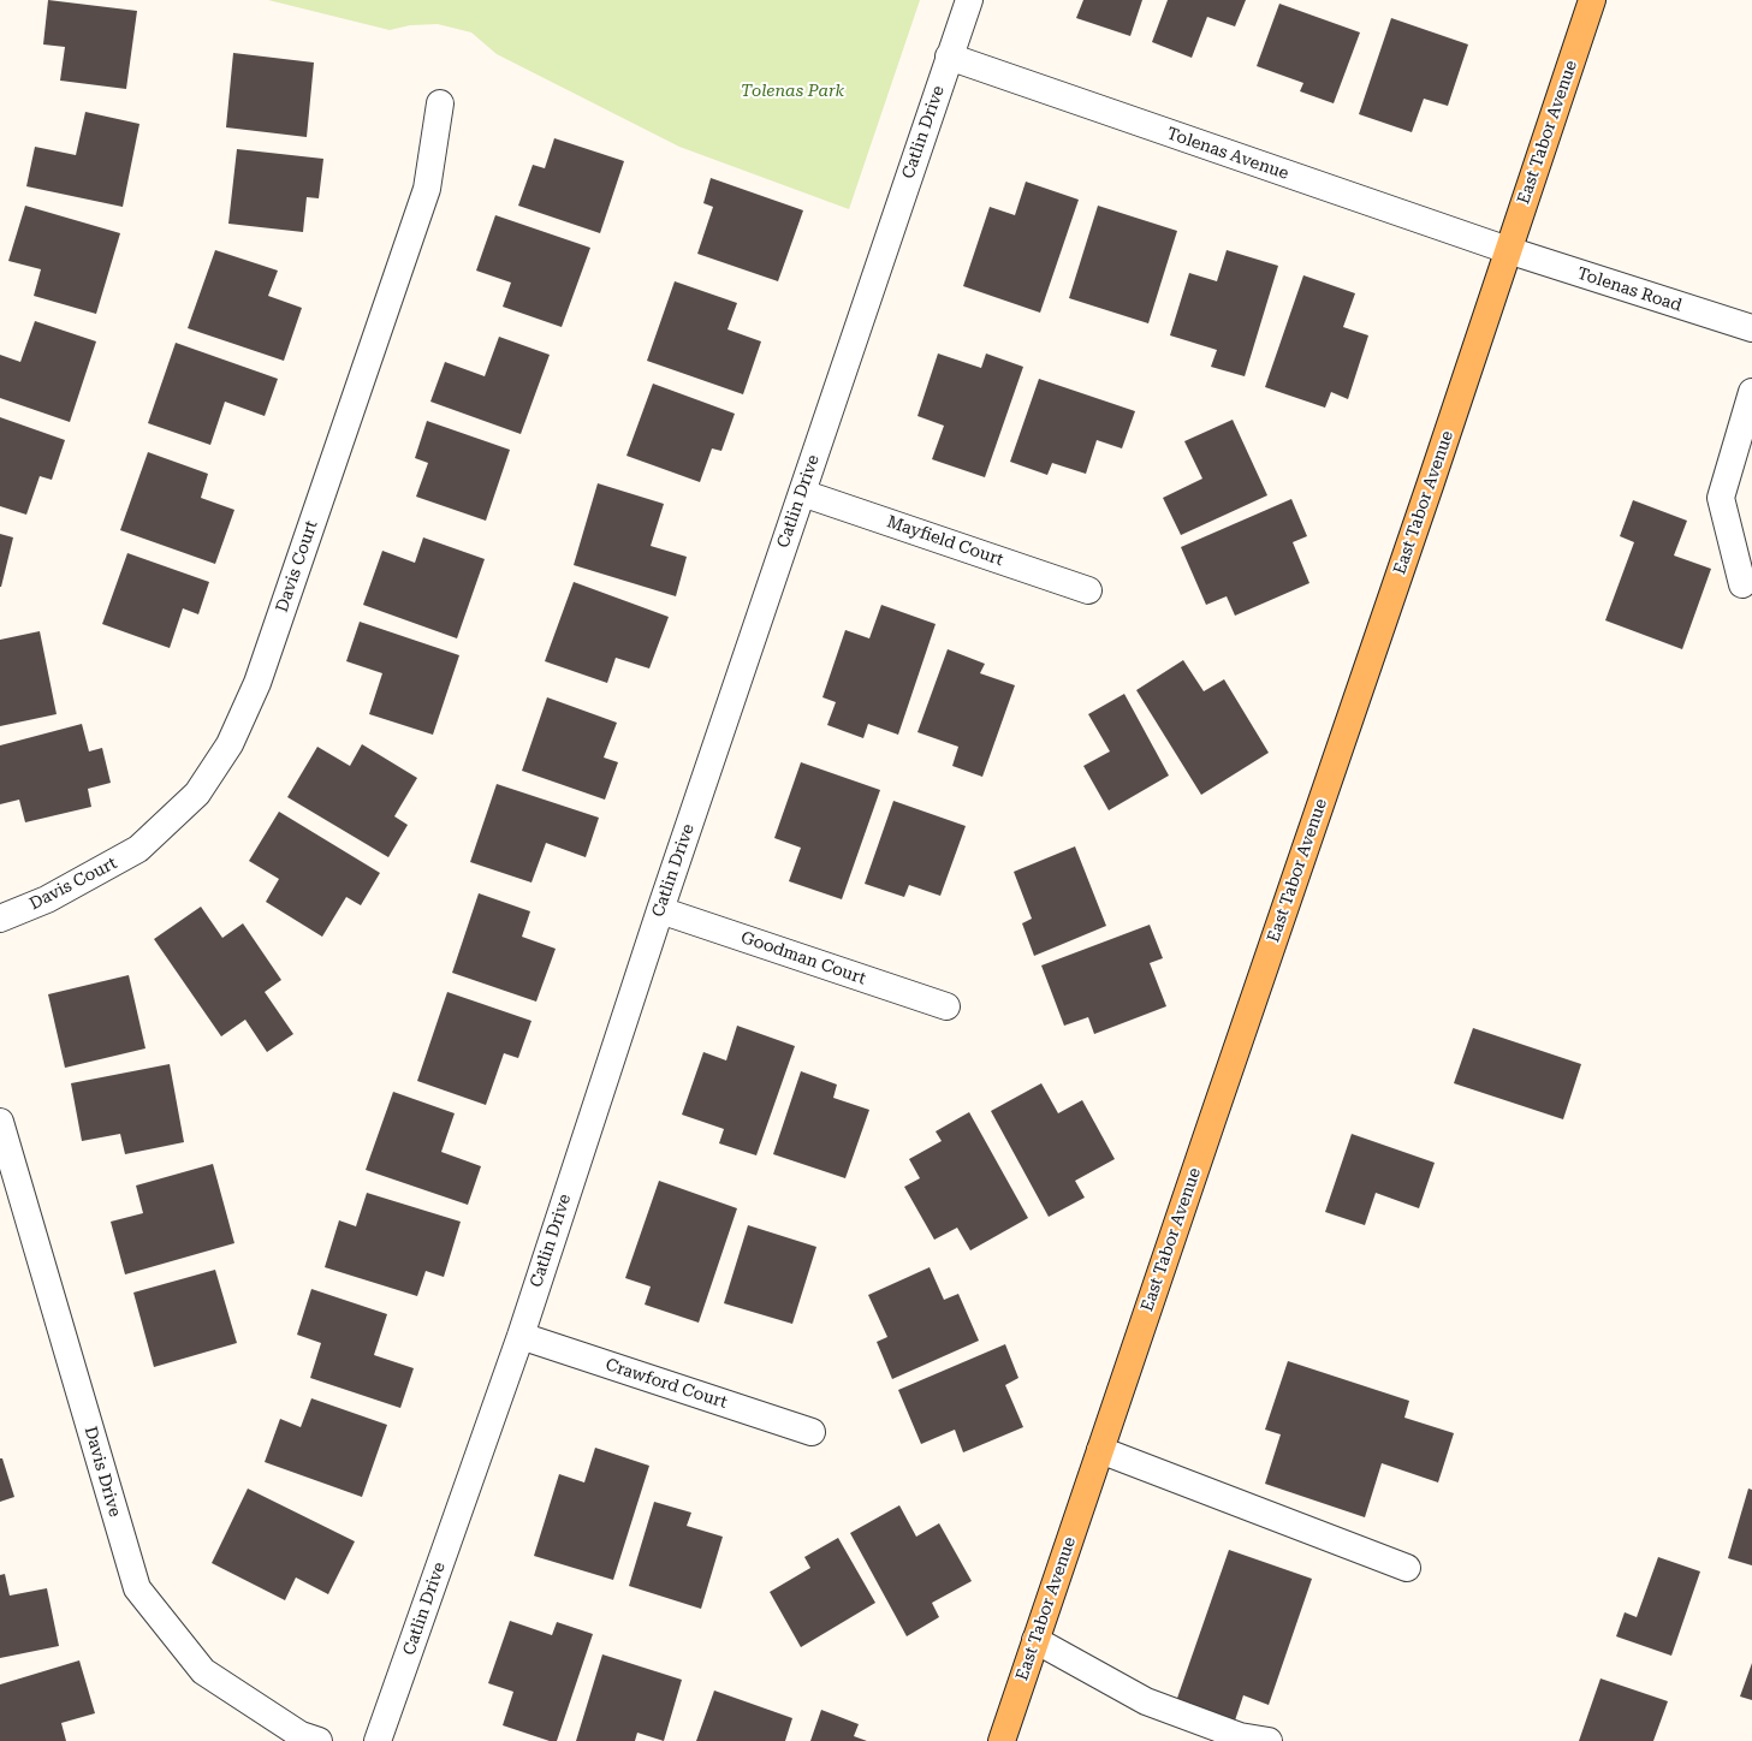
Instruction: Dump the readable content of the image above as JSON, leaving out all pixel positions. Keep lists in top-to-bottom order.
{
  "streets": {
    "main road": ["East Tabor Avenue"],
    "street": [
      "Catlin Drive",
      "Tolenas Avenue",
      "Tolenas Road",
      "Mayfield Court",
      "Davis Court",
      "Goodman Court",
      "Crawford Court",
      "Davis Drive"
    ]
  },
  "crossings": [
    ["Catlin Drive", "Tolenas Avenue"],
    ["Catlin Drive", "Mayfield Court"],
    ["Catlin Drive", "Goodman Court"],
    ["Catlin Drive", "Crawford Court"],
    ["East Tabor Avenue", "Tolenas Avenue"],
    ["East Tabor Avenue", "Tolenas Road"],
    ["Tolenas Avenue", "Tolenas Road"]
  ],
  "parks": ["Tolenas Park"]
}
